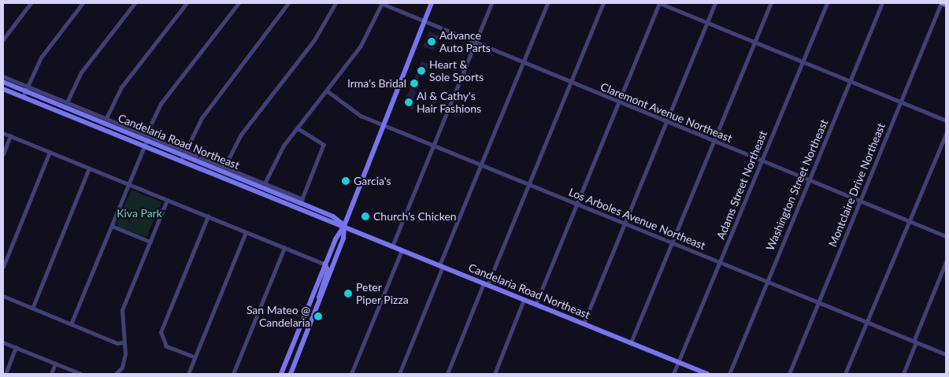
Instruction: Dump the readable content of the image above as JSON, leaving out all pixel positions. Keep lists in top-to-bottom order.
{
  "streets": {
    "main road": ["Candelaria Road Northeast"],
    "street": [
      "Claremont Avenue Northeast",
      "Adams Street Northeast",
      "Washington Street Northeast",
      "Montclaire Drive Northeast",
      "Los Arboles Avenue Northeast"
    ]
  },
  "crossings": [
    ["Claremont Avenue Northeast", "Adams Street Northeast"],
    ["Claremont Avenue Northeast", "Washington Street Northeast"],
    ["Claremont Avenue Northeast", "Montclaire Drive Northeast"],
    ["Candelaria Road Northeast", "Adams Street Northeast"],
    ["Adams Street Northeast", "Los Arboles Avenue Northeast"],
    ["Washington Street Northeast", "Los Arboles Avenue Northeast"],
    ["Montclaire Drive Northeast", "Los Arboles Avenue Northeast"]
  ],
  "parks": ["Kiva Park"],
  "places": [
    "Advance Auto Parts",
    "Heart & Sole Sports",
    "Irma's Bridal",
    "Al & Cathy's Hair Fashions",
    "Garcia's",
    "Church's Chicken",
    "Peter Piper Pizza",
    "San Mateo @ Candelaria"
  ]
}
